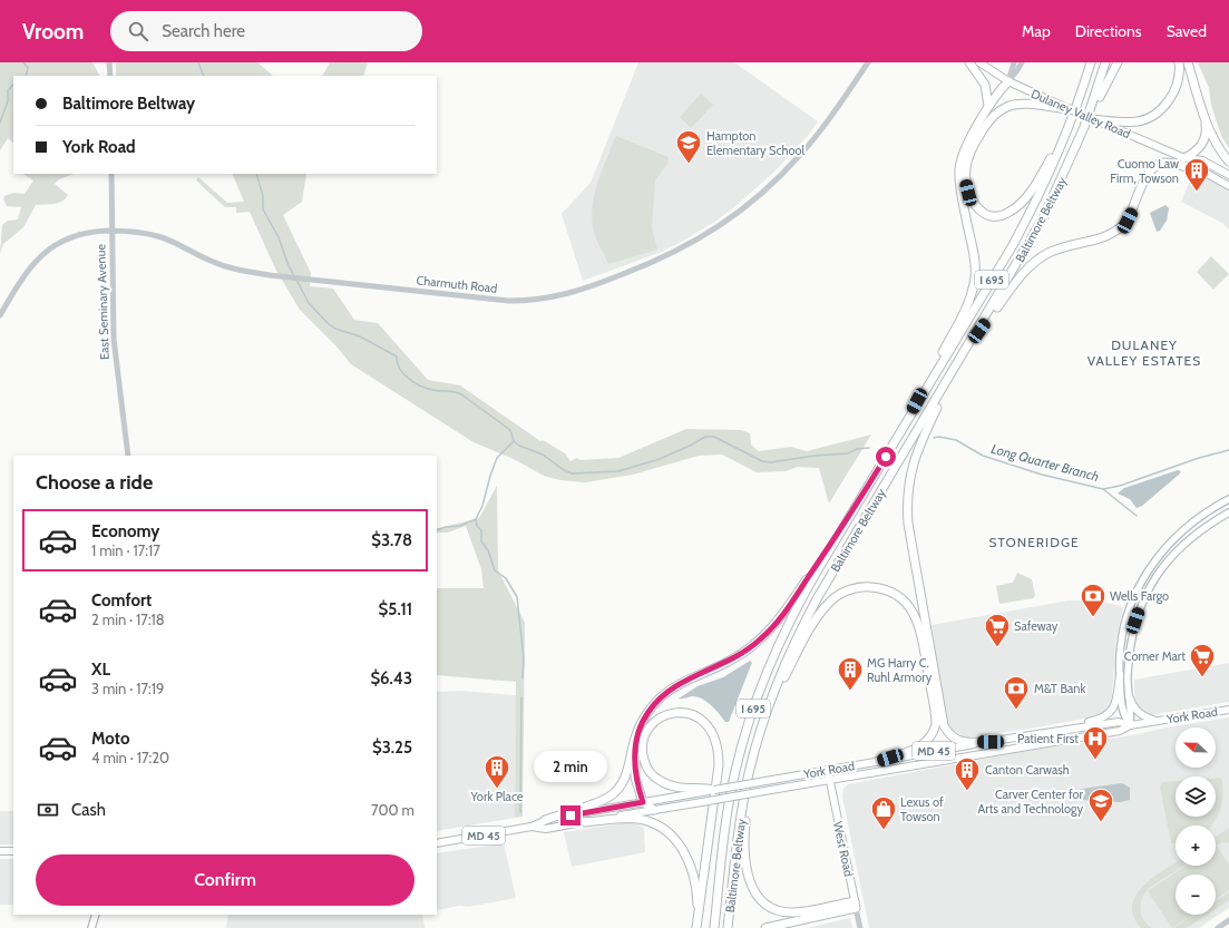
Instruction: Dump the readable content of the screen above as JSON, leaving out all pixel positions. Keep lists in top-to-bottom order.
{
  "streets": {
    "highway": ["Baltimore Beltway", "I 695"],
    "main road": [
      "Dulaney Valley Road",
      "York Road",
      "MD 45",
      "West Road"
    ],
    "street": ["Charmuth Road", "East Seminary Avenue"]
  },
  "crossings": [
    ["Charmuth Road", "East Seminary Avenue"],
    ["York Road", "West Road"]
  ],
  "districts": ["DULANEY VALLEY ESTATES", "STONERIDGE"],
  "water": ["Long Quarter Branch"],
  "places": {
    "school or university": ["Hampton Elementary School", "Carver Center for Arts and Technology"],
    "building": [
      "Cuomo Law Firm, Towson",
      "MG Harry C. Ruhl Armory",
      "York Place",
      "Canton Carwash"
    ],
    "bank": ["Wells Fargo", "M&T Bank"],
    "supermarket": ["Safeway", "Corner Mart"],
    "hospital": ["Patient First"],
    "shop": ["Lexus of Towson"]
  },
  "north": "left",
  "page": {
    "header": "Vroom",
    "search": "Search here",
    "nav": ["Map", "Directions", "Saved"],
    "banner": ["Baltimore Beltway", "York Road"],
    "heading": "Choose a ride",
    "list": [
      {
        "name": "Economy",
        "note": "1 min · 17:17",
        "value": "$3.78"
      },
      {
        "name": "Comfort",
        "note": "2 min · 17:18",
        "value": "$5.11"
      },
      {
        "name": "XL",
        "note": "3 min · 17:19",
        "value": "$6.43"
      },
      {
        "name": "Moto",
        "note": "4 min · 17:20",
        "value": "$3.25"
      }
    ],
    "map_buttons": ["+", "−"],
    "bubble": "2 min",
    "pay": ["Cash", "700 m"],
    "buttons": "Confirm"
  }
}
